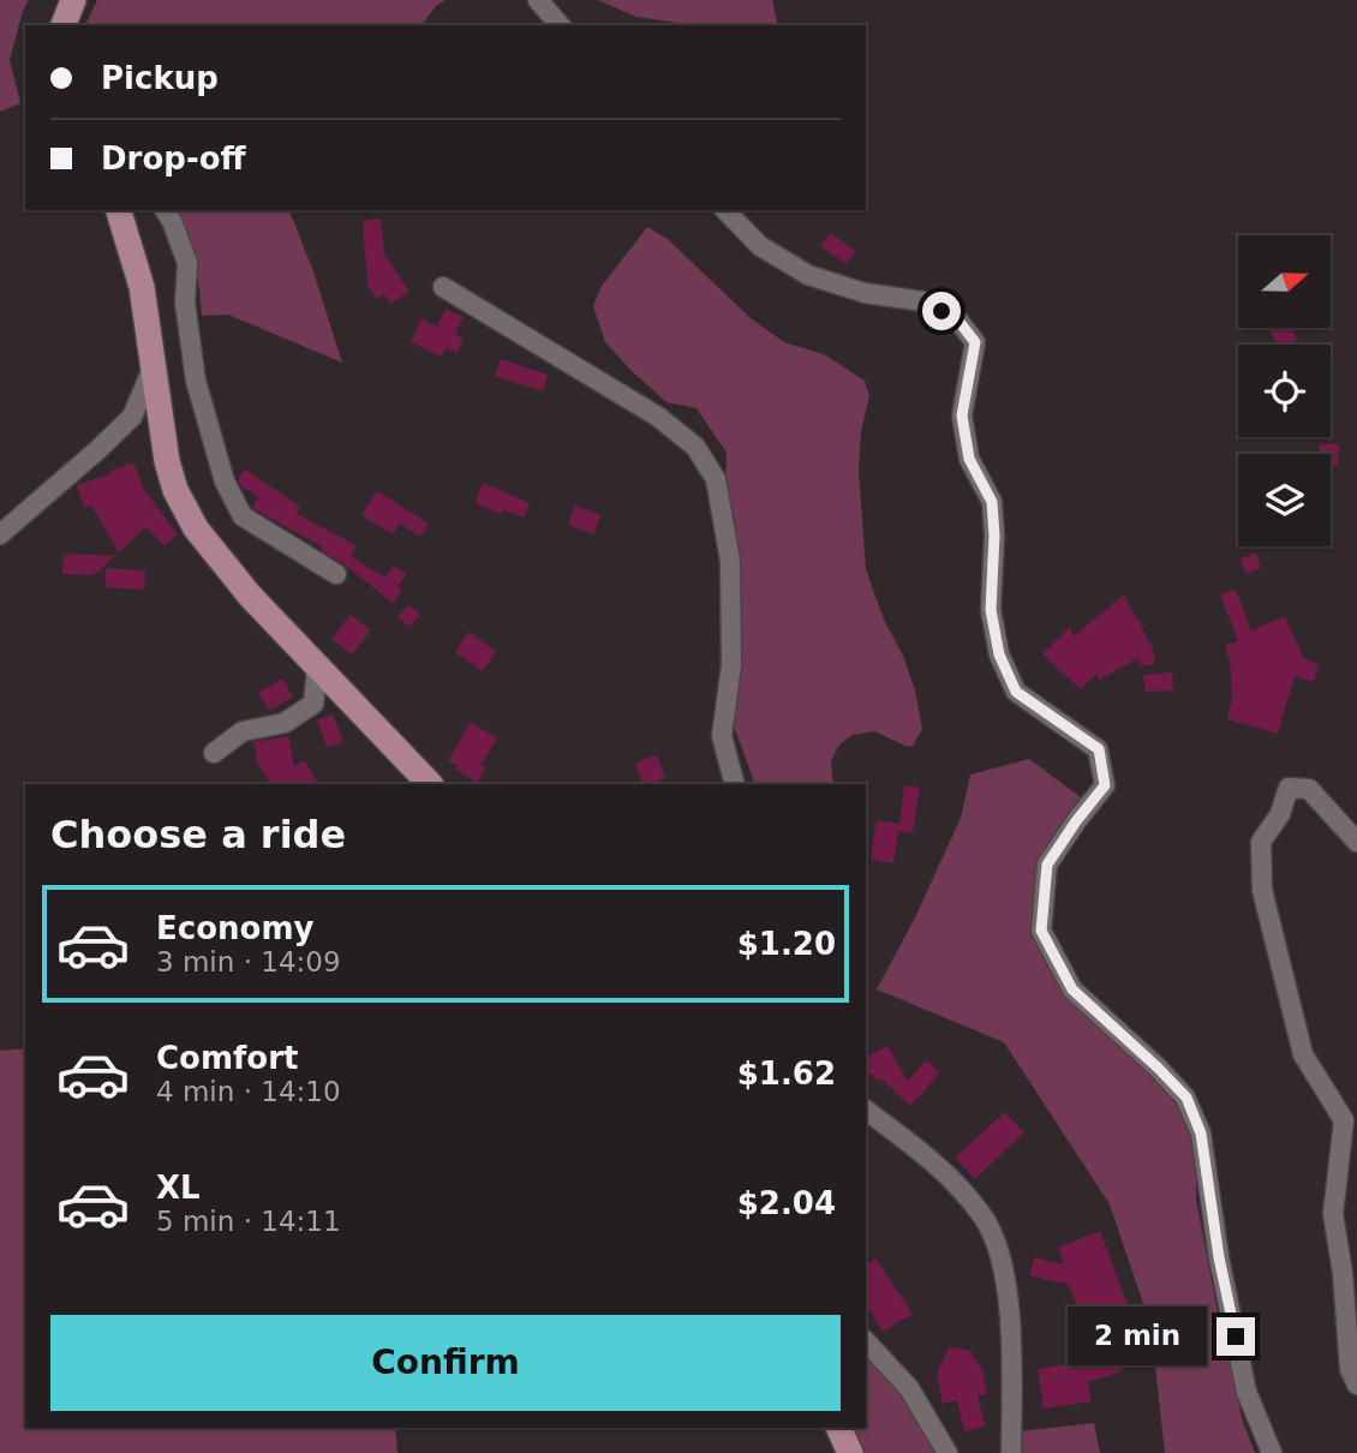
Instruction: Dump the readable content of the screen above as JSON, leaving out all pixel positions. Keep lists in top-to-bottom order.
{
  "north": "right",
  "page": {
    "banner": ["Pickup", "Drop-off"],
    "heading": "Choose a ride",
    "list": [
      {
        "name": "Economy",
        "note": "3 min · 14:09",
        "value": "$1.20"
      },
      {
        "name": "Comfort",
        "note": "4 min · 14:10",
        "value": "$1.62"
      },
      {
        "name": "XL",
        "note": "5 min · 14:11",
        "value": "$2.04"
      }
    ],
    "buttons": "Confirm",
    "bubble": "2 min"
  }
}
